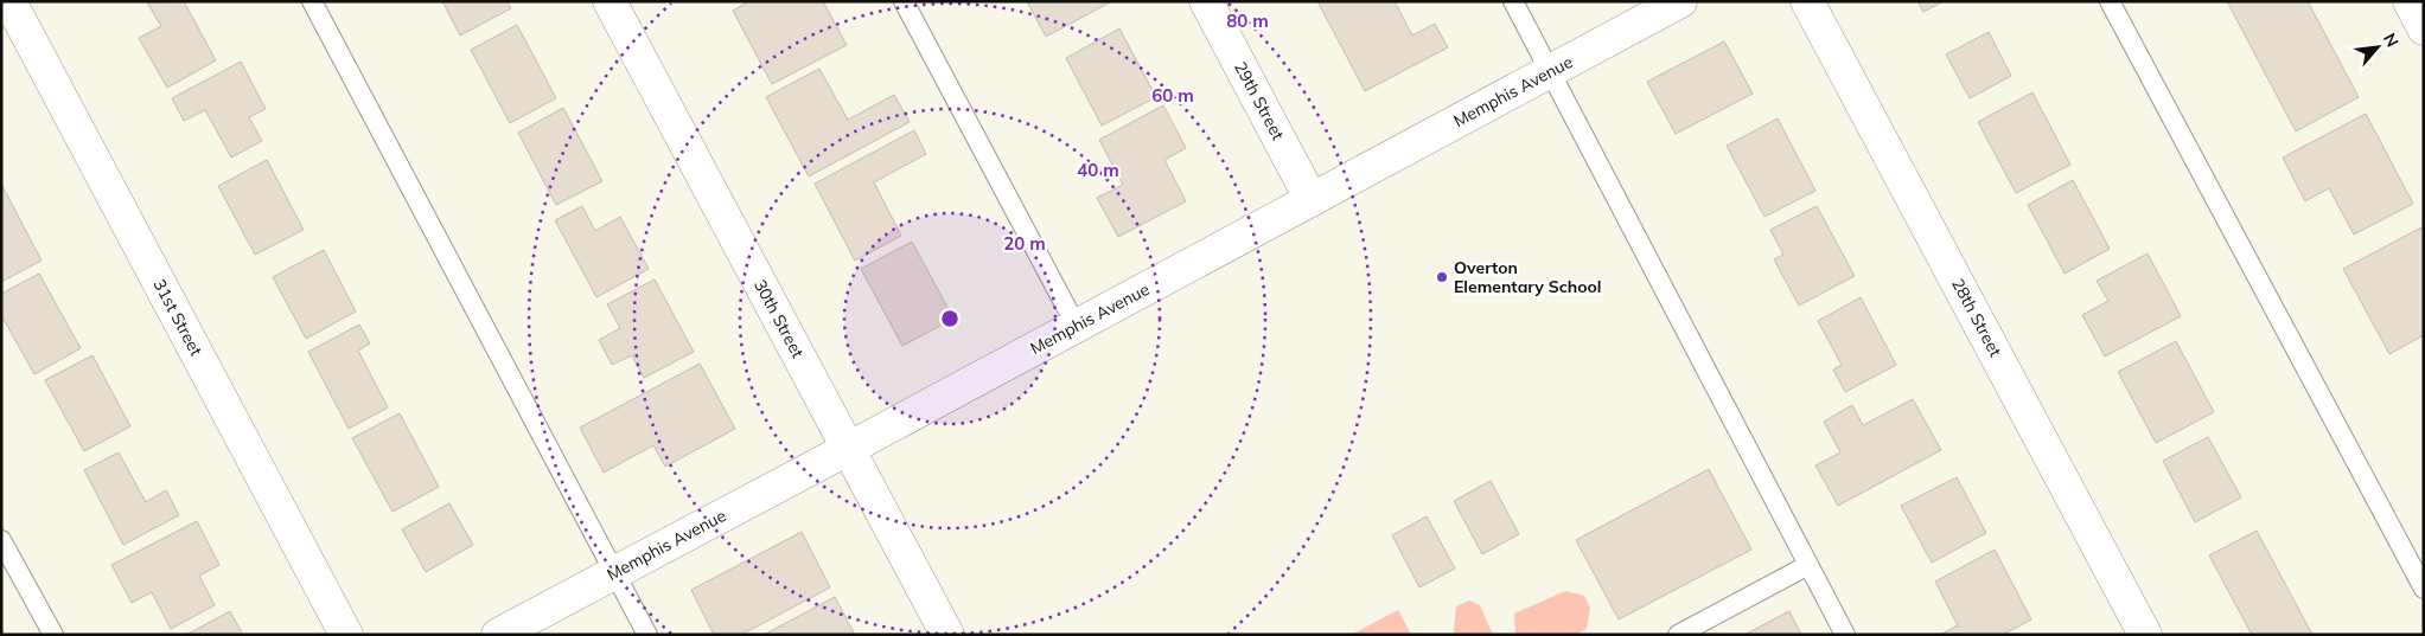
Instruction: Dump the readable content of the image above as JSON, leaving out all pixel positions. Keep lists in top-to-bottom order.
{
  "streets": {
    "street": [
      "Memphis Avenue",
      "29th Street",
      "31st Street",
      "28th Street",
      "30th Street"
    ]
  },
  "crossings": [
    ["Memphis Avenue", "29th Street"],
    ["Memphis Avenue", "30th Street"]
  ],
  "places": ["Overton Elementary School"],
  "north": "top right",
  "rings": [
    "80 m",
    "60 m",
    "40 m",
    "20 m"
  ]
}
